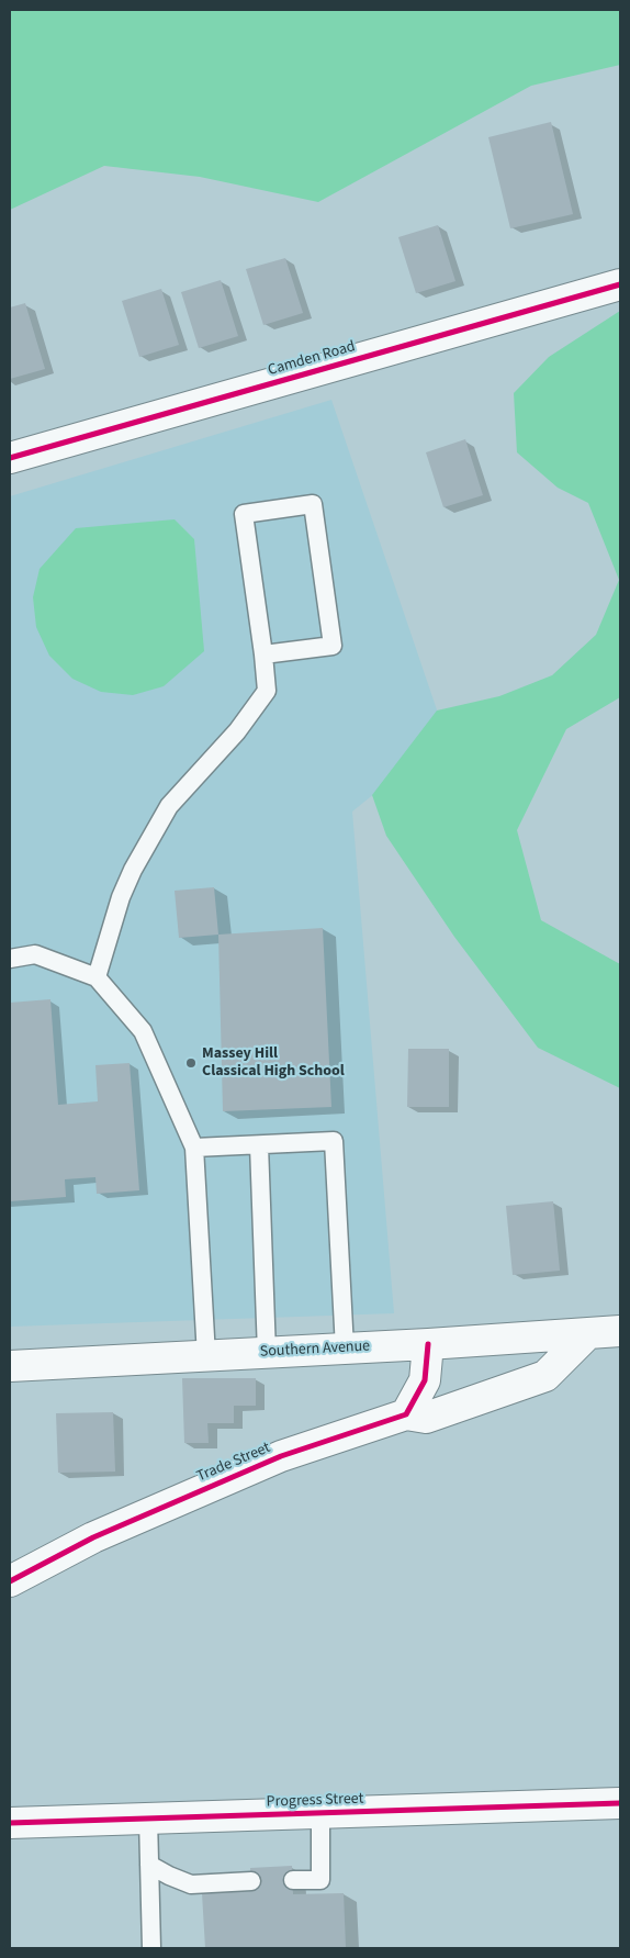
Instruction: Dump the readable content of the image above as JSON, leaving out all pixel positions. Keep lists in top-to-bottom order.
{
  "streets": {
    "street": [
      "Camden Road",
      "Southern Avenue",
      "Trade Street",
      "Progress Street"
    ]
  },
  "places": ["Massey Hill Classical High School"]
}
